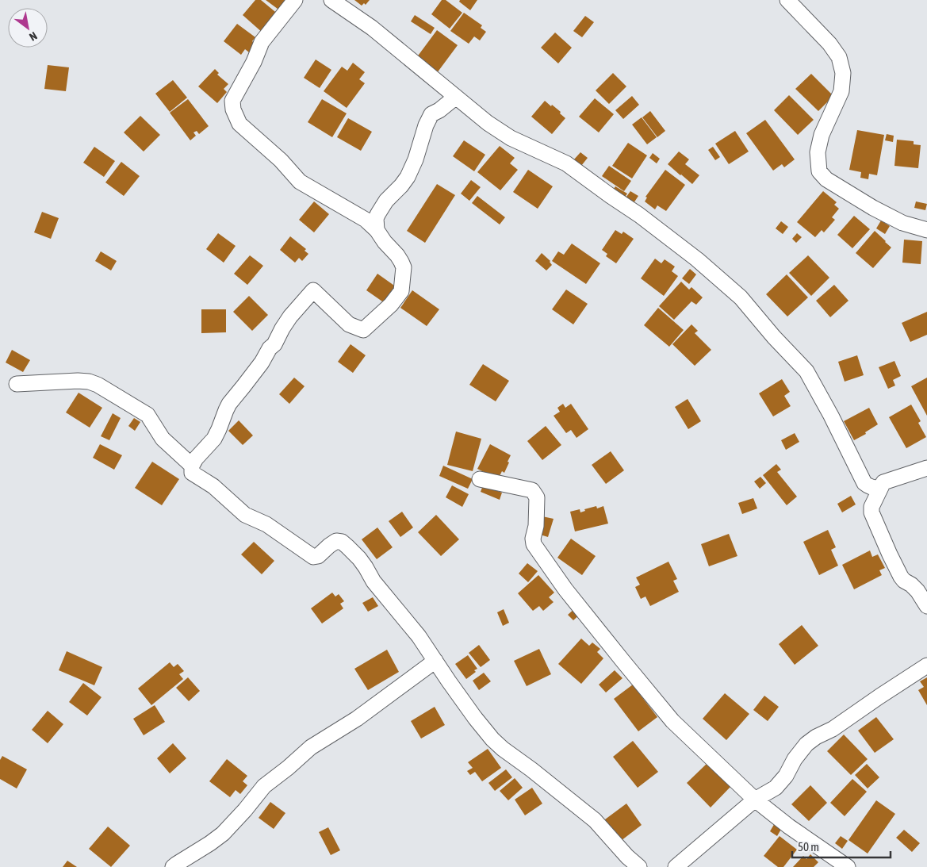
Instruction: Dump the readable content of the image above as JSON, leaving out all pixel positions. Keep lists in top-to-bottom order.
{
  "scale_bar": "50 m",
  "north": "bottom right"
}
